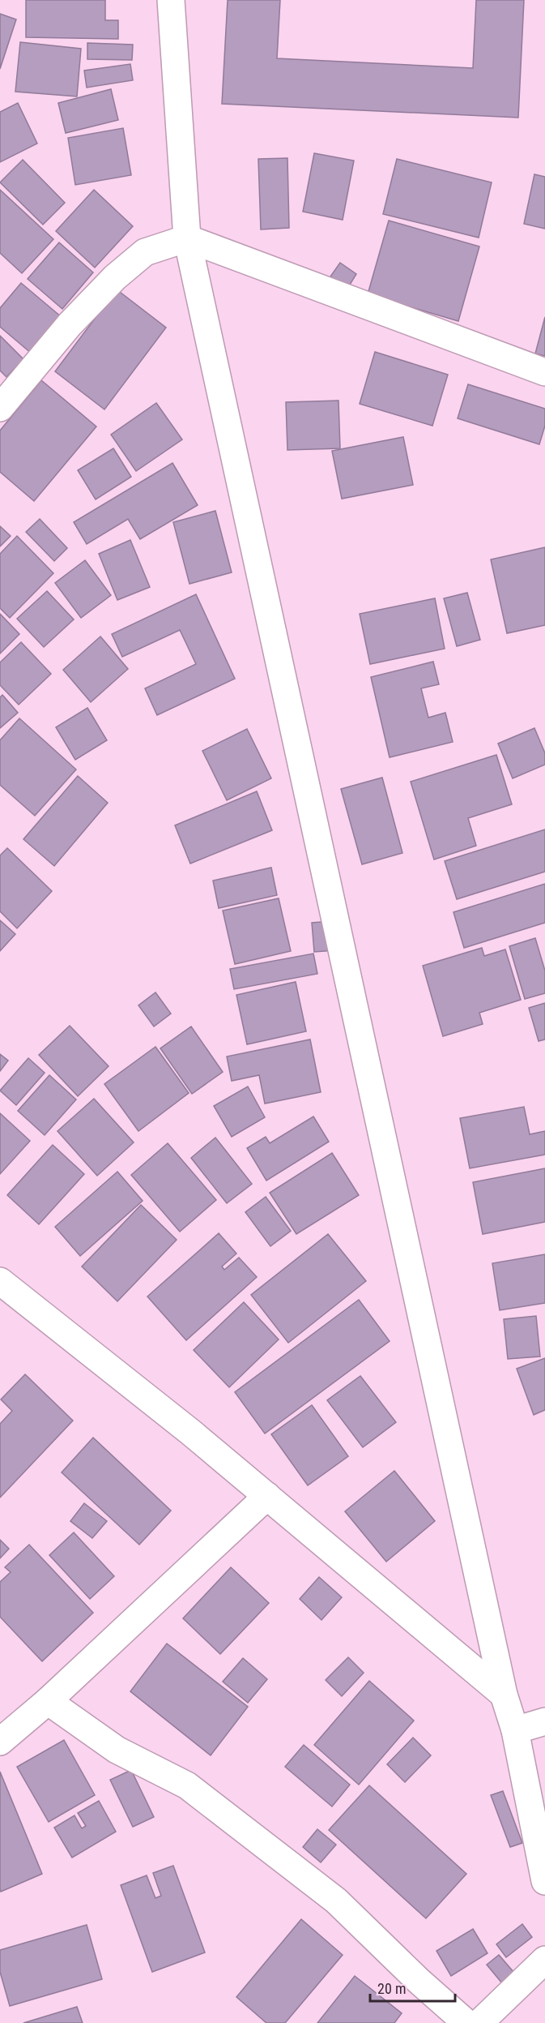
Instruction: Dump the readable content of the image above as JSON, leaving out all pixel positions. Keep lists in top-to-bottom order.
{
  "scale_bar": "20 m"
}
